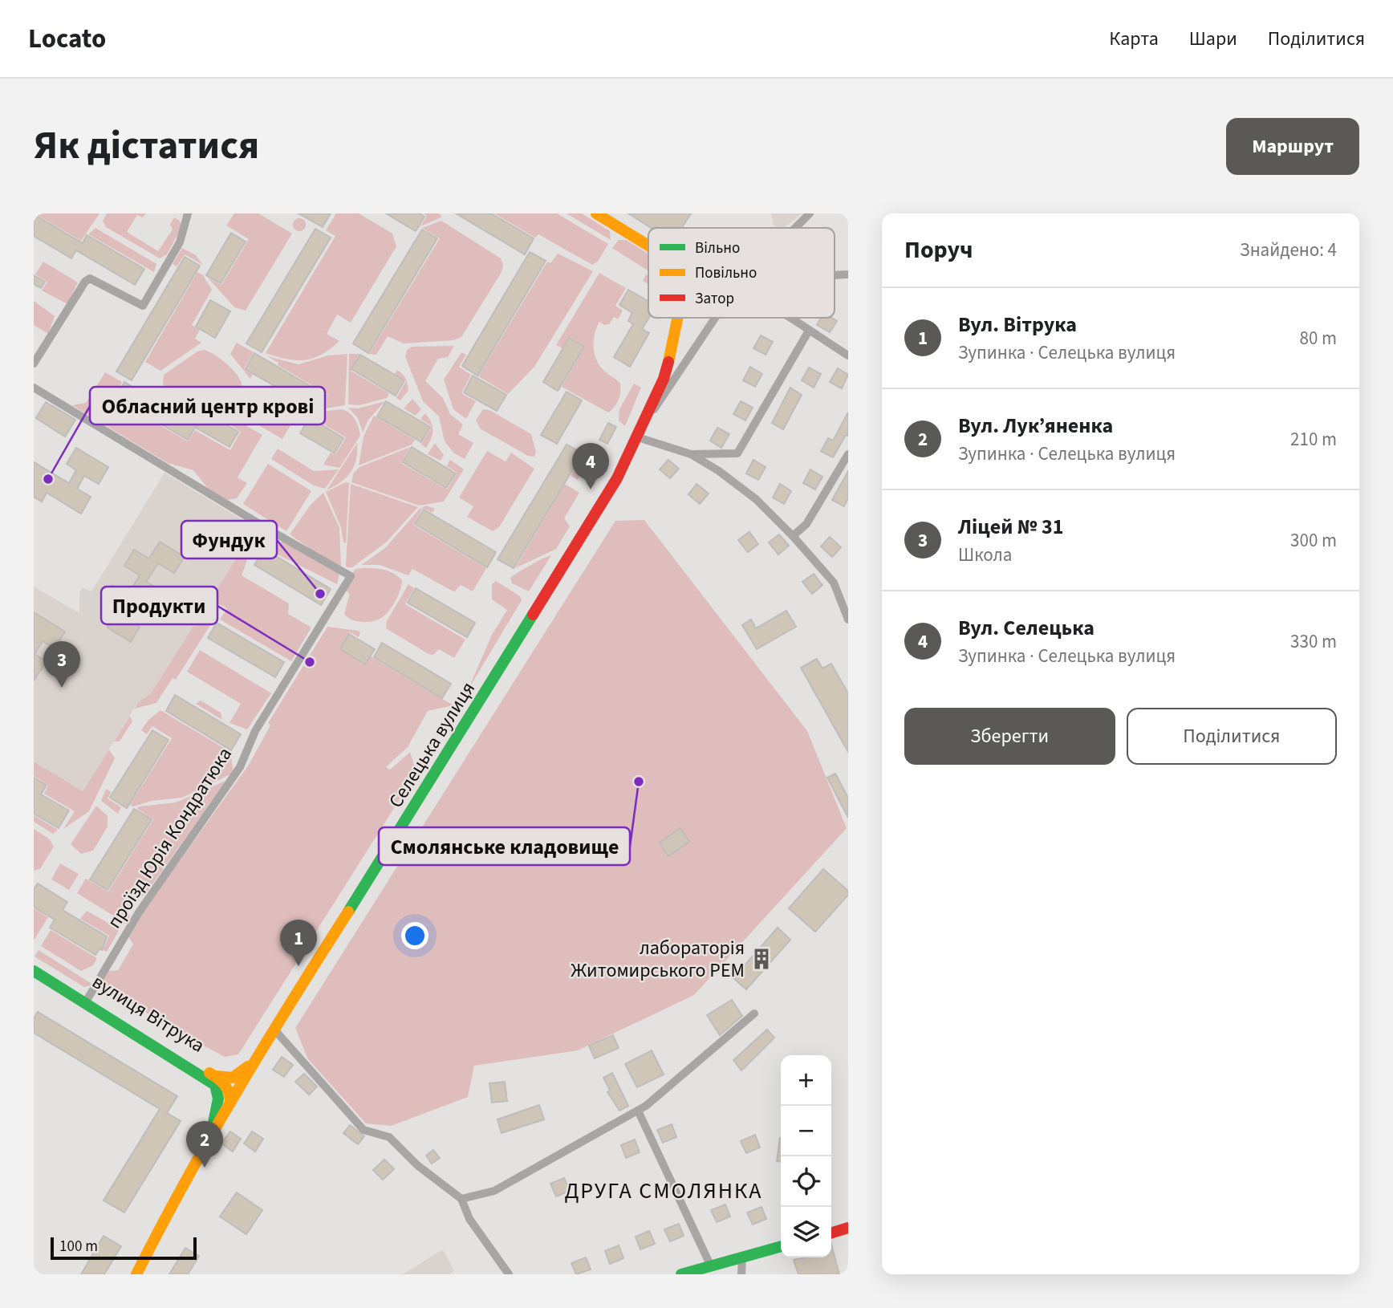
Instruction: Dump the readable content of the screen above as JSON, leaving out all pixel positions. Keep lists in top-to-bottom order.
{
  "streets": {
    "street": ["Селецька вулиця", "проїзд Юрія Кондратюка", "вулиця Вітрука"]
  },
  "crossings": [
    ["Селецька вулиця", "вулиця Вітрука"],
    ["проїзд Юрія Кондратюка", "вулиця Вітрука"]
  ],
  "districts": ["ДРУГА СМОЛЯНКА"],
  "places": {
    "other": [
      "Обласний центр крові",
      "Фундук",
      "Продукти",
      "Смолянське кладовище"
    ],
    "building": ["лабораторія Житомирського РЕМ"]
  },
  "legend": ["Вільно", "Повільно", "Затор"],
  "scale_bar": "100 m",
  "page": {
    "header": "Locato",
    "nav": ["Карта", "Шари", "Поділитися"],
    "title": "Як дістатися",
    "buttons": [
      "Маршрут",
      ["Зберегти", "Поділитися"]
    ],
    "heading": ["Поруч", "Знайдено: 4"],
    "list": [
      {
        "mark": "1",
        "name": "Вул. Вітрука",
        "note": "Зупинка · Селецька вулиця",
        "value": "80 m"
      },
      {
        "mark": "2",
        "name": "Вул. Лук’яненка",
        "note": "Зупинка · Селецька вулиця",
        "value": "210 m"
      },
      {
        "mark": "3",
        "name": "Ліцей № 31",
        "note": "Школа",
        "value": "300 m"
      },
      {
        "mark": "4",
        "name": "Вул. Селецька",
        "note": "Зупинка · Селецька вулиця",
        "value": "330 m"
      }
    ],
    "pins": [
      "4",
      "3",
      "1",
      "2"
    ],
    "map_buttons": ["+", "−"],
    "scale": "100 m"
  }
}
